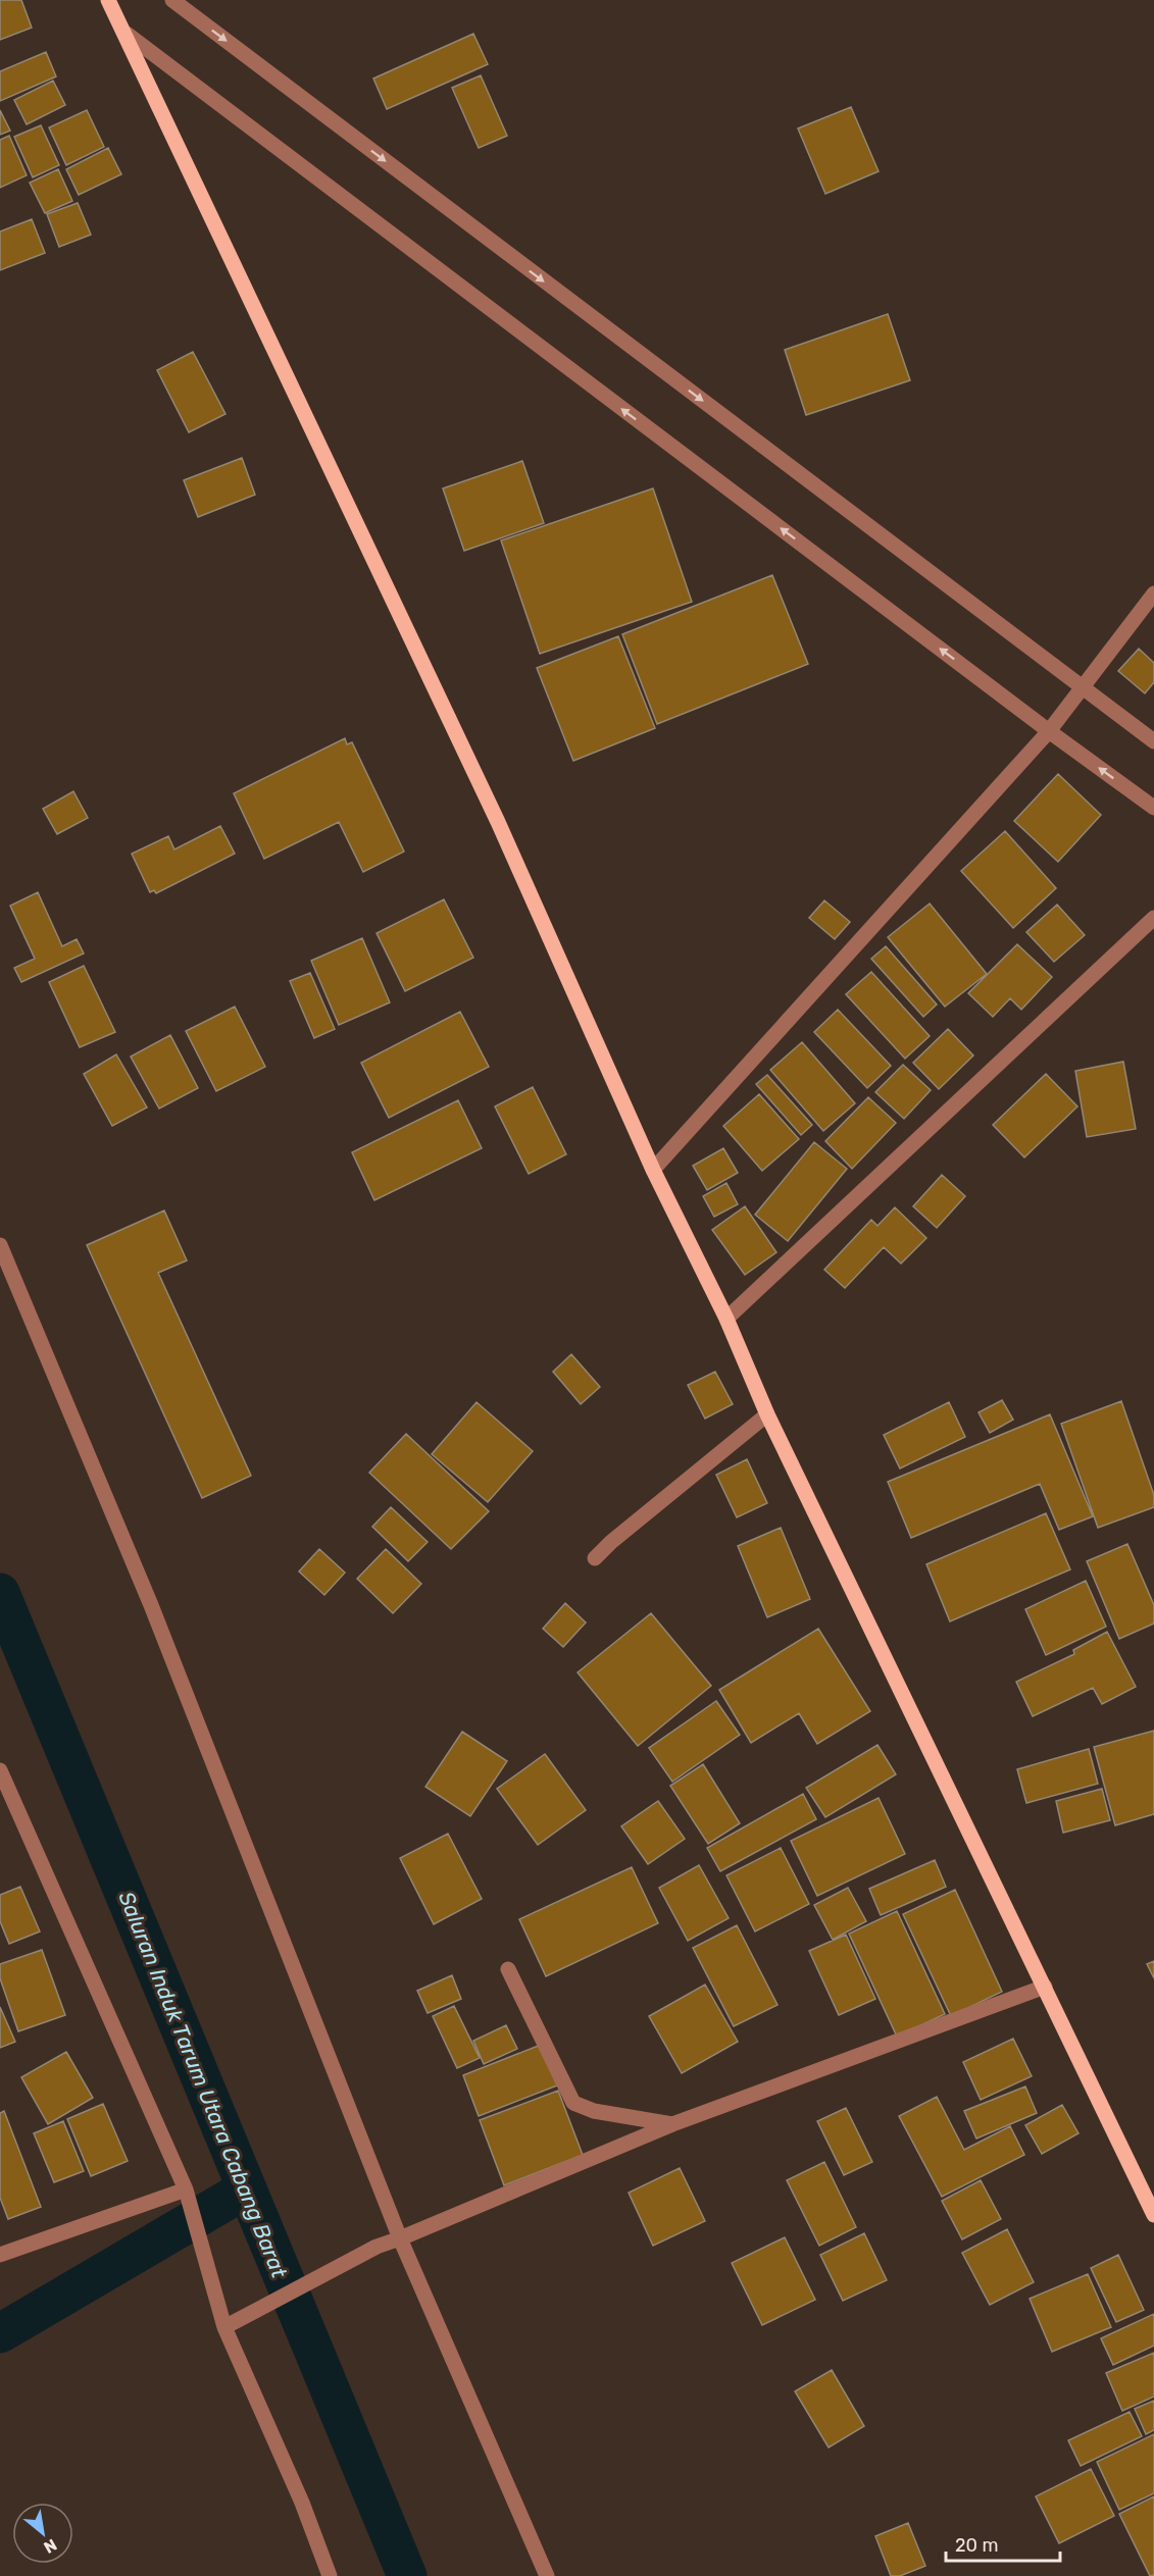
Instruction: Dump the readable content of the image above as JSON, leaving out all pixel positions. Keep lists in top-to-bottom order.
{
  "water": ["Saluran Induk Tarum Utara Cabang Barat"],
  "scale_bar": "20 m",
  "north": "bottom right"
}
